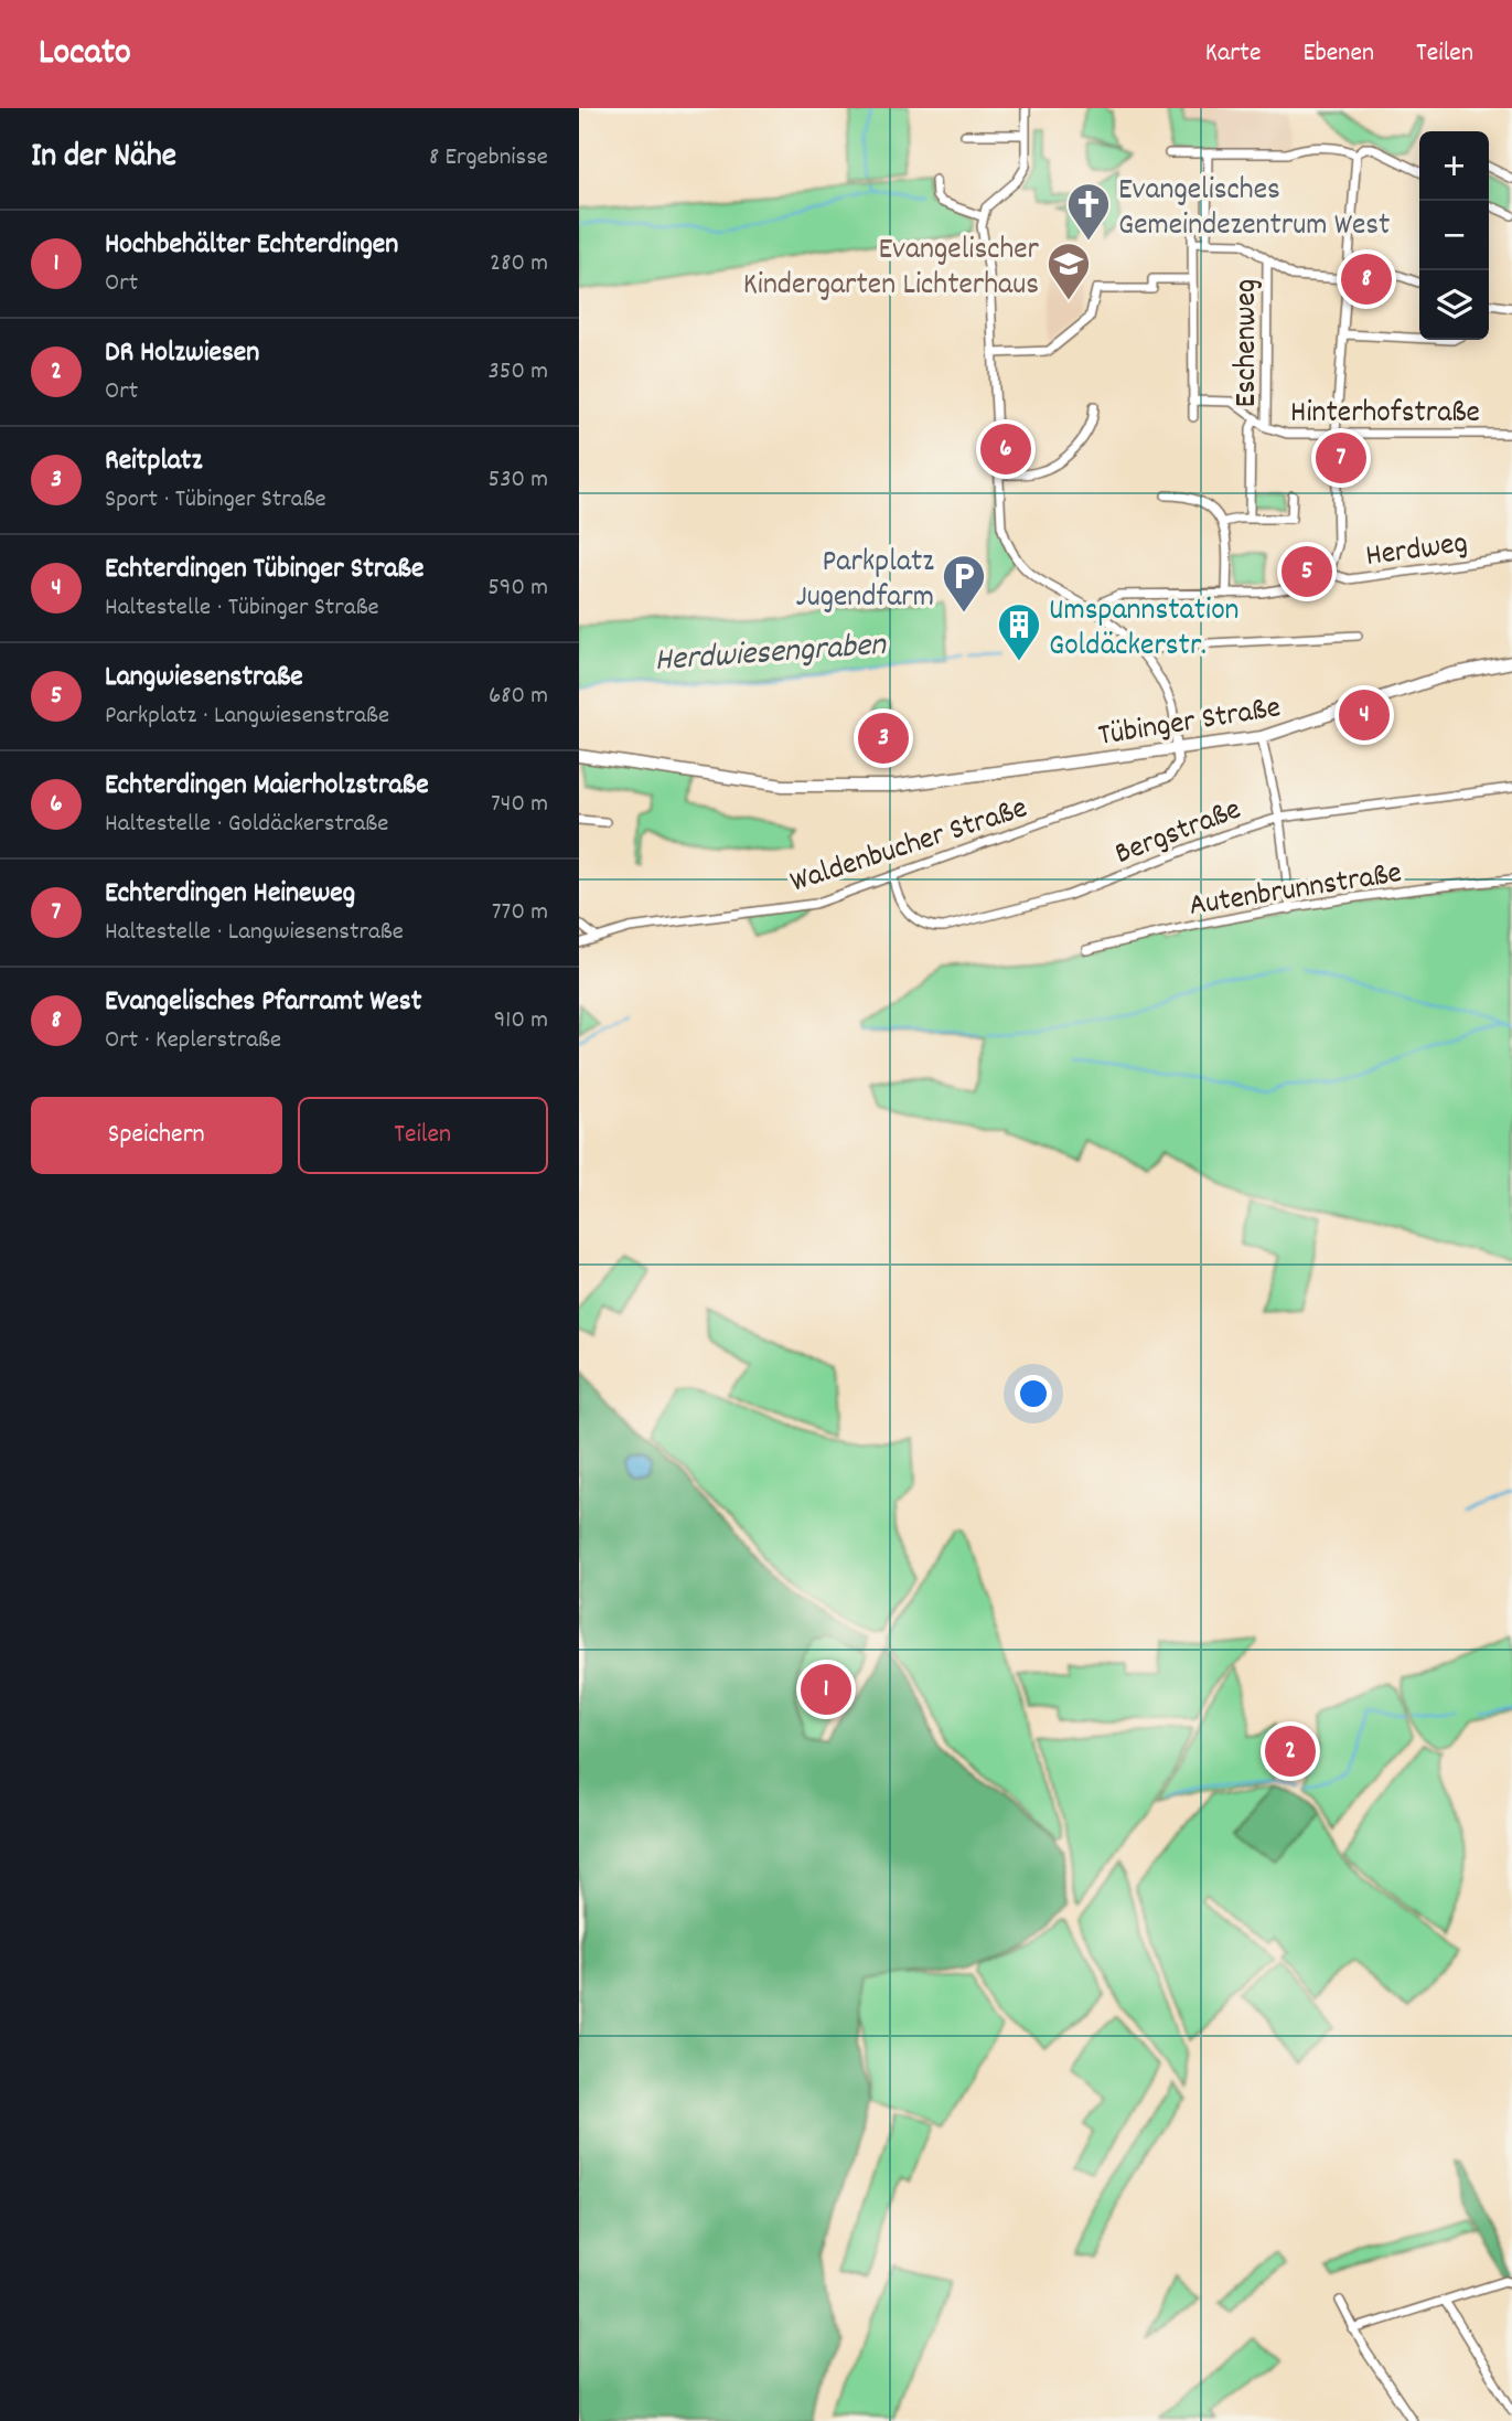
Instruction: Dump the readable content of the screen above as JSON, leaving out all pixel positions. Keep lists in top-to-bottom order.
{
  "streets": {
    "main road": ["Tübinger Straße"],
    "street": [
      "Eschenweg",
      "Hinterhofstraße",
      "Herdweg",
      "Bergstraße",
      "Waldenbucher Straße",
      "Autenbrunnstraße"
    ]
  },
  "crossings": [
    ["Eschenweg", "Hinterhofstraße"],
    ["Tübinger Straße", "Waldenbucher Straße"],
    ["Bergstraße", "Waldenbucher Straße"]
  ],
  "water": ["Herdwiesengraben"],
  "places": {
    "church": ["Evangelisches Gemeindezentrum West"],
    "school or university": ["Evangelischer Kindergarten Lichterhaus"],
    "parking": ["Parkplatz Jugendfarm"],
    "building": ["Umspannstation Goldäckerstr."]
  },
  "page": {
    "header": "Locato",
    "nav": ["Karte", "Ebenen", "Teilen"],
    "heading": ["In der Nähe", "8 Ergebnisse"],
    "map_buttons": ["+", "−"],
    "list": [
      {
        "mark": "1",
        "name": "Hochbehälter Echterdingen",
        "note": "Ort",
        "value": "280 m"
      },
      {
        "mark": "2",
        "name": "DR Holzwiesen",
        "note": "Ort",
        "value": "350 m"
      },
      {
        "mark": "3",
        "name": "Reitplatz",
        "note": "Sport · Tübinger Straße",
        "value": "530 m"
      },
      {
        "mark": "4",
        "name": "Echterdingen Tübinger Straße",
        "note": "Haltestelle · Tübinger Straße",
        "value": "590 m"
      },
      {
        "mark": "5",
        "name": "Langwiesenstraße",
        "note": "Parkplatz · Langwiesenstraße",
        "value": "680 m"
      },
      {
        "mark": "6",
        "name": "Echterdingen Maierholzstraße",
        "note": "Haltestelle · Goldäckerstraße",
        "value": "740 m"
      },
      {
        "mark": "7",
        "name": "Echterdingen Heineweg",
        "note": "Haltestelle · Langwiesenstraße",
        "value": "770 m"
      },
      {
        "mark": "8",
        "name": "Evangelisches Pfarramt West",
        "note": "Ort · Keplerstraße",
        "value": "910 m"
      }
    ],
    "pins": [
      "8",
      "6",
      "7",
      "5",
      "4",
      "3",
      "1",
      "2"
    ],
    "buttons": ["Speichern", "Teilen"]
  }
}
